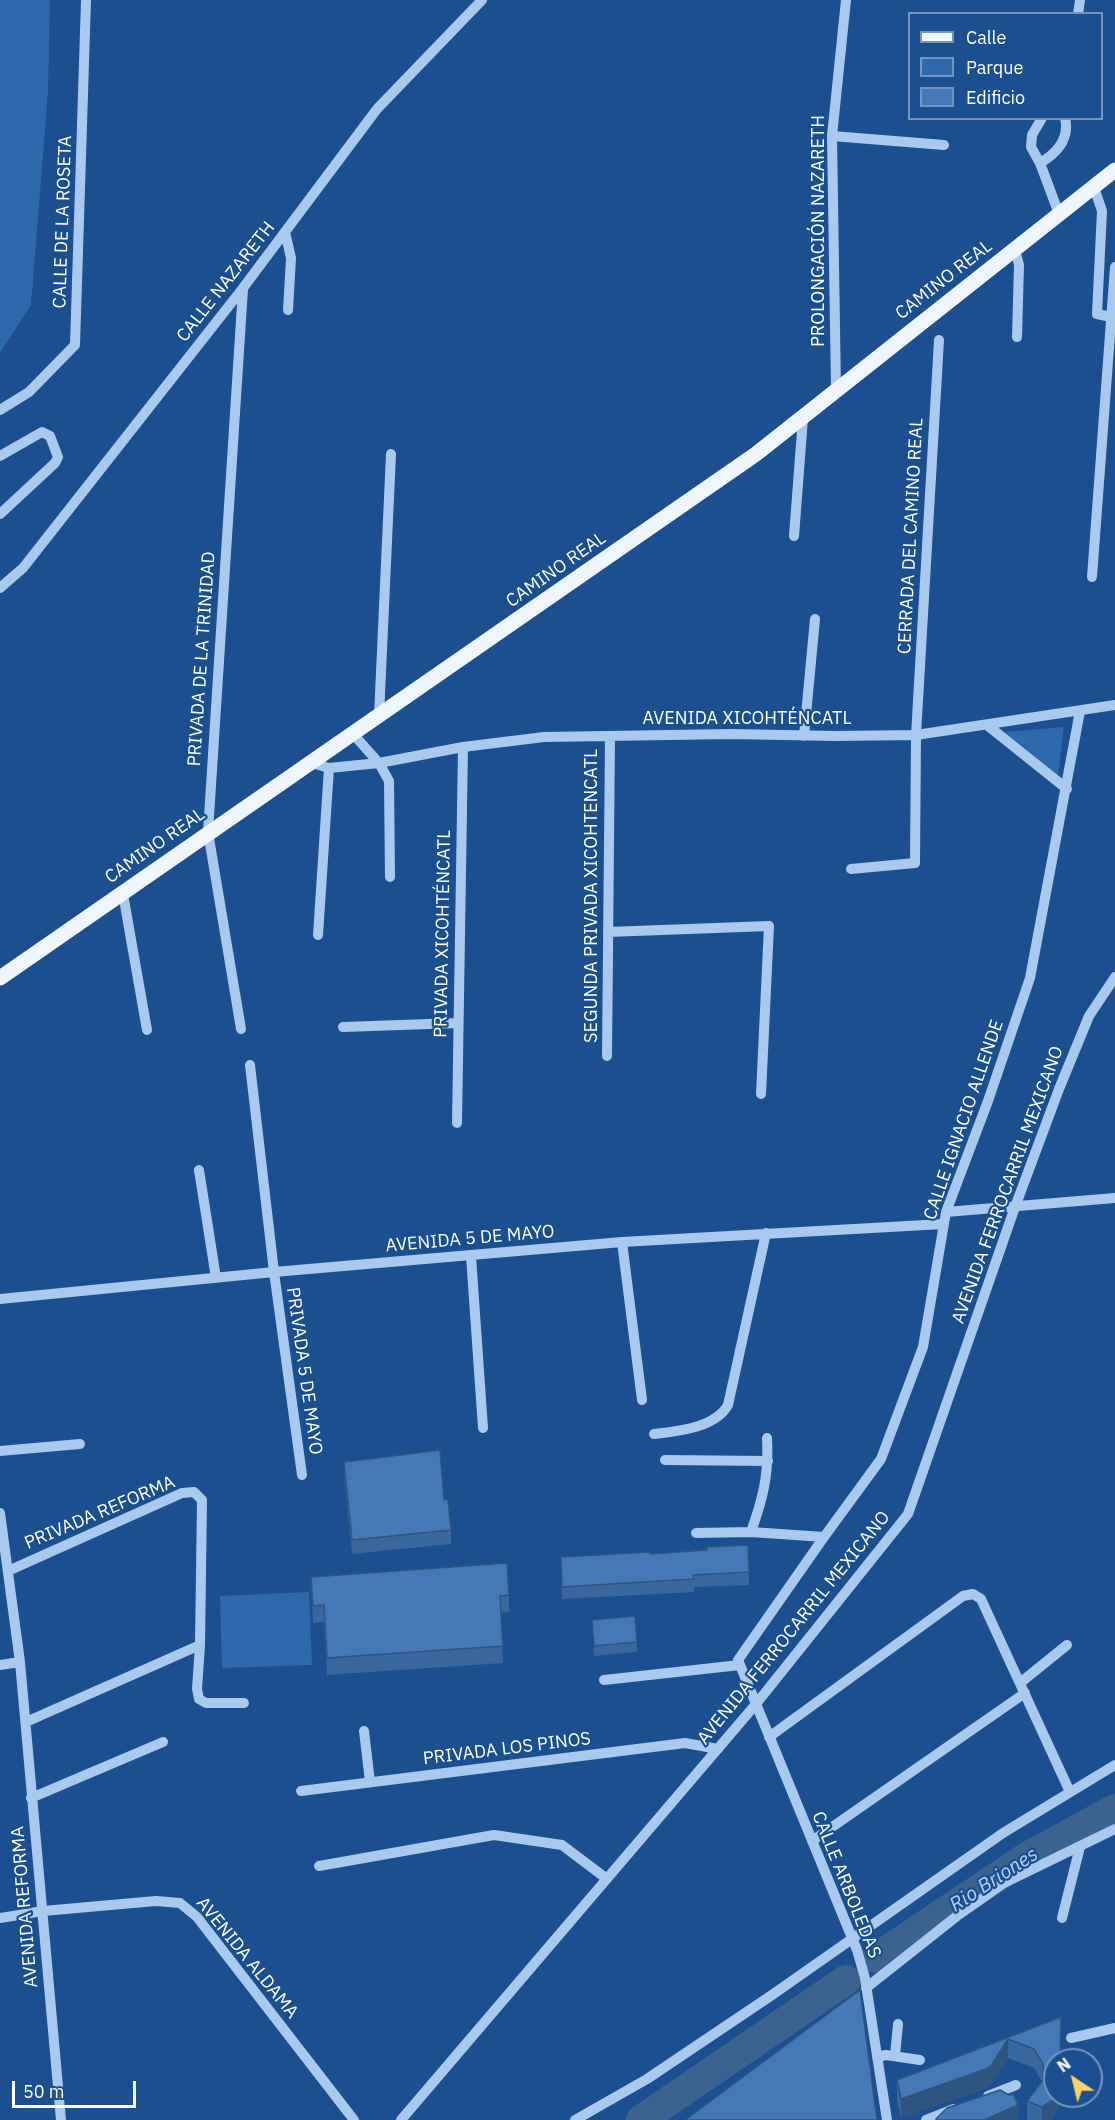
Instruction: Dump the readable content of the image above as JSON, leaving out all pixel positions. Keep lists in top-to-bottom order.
{
  "streets": {
    "main road": ["CAMINO REAL"],
    "street": [
      "CALLE DE LA ROSETA",
      "PROLONGACIÓN NAZARETH",
      "CALLE NAZARETH",
      "CERRADA DEL CAMINO REAL",
      "PRIVADA DE LA TRINIDAD",
      "AVENIDA XICOHTÉNCATL",
      "SEGUNDA PRIVADA XICOHTENCATL",
      "PRIVADA XICOHTÉNCATL",
      "CALLE IGNACIO ALLENDE",
      "AVENIDA FERROCARRIL MEXICANO",
      "AVENIDA 5 DE MAYO",
      "PRIVADA 5 DE MAYO",
      "PRIVADA REFORMA",
      "PRIVADA LOS PINOS",
      "CALLE ARBOLEDAS",
      "AVENIDA REFORMA",
      "AVENIDA ALDAMA"
    ]
  },
  "crossings": [
    ["PROLONGACIÓN NAZARETH", "CAMINO REAL"],
    ["CAMINO REAL", "PRIVADA DE LA TRINIDAD"],
    ["CAMINO REAL", "AVENIDA XICOHTÉNCATL"],
    ["CALLE NAZARETH", "PRIVADA DE LA TRINIDAD"],
    ["CERRADA DEL CAMINO REAL", "AVENIDA XICOHTÉNCATL"],
    ["AVENIDA XICOHTÉNCATL", "SEGUNDA PRIVADA XICOHTENCATL"],
    ["AVENIDA XICOHTÉNCATL", "PRIVADA XICOHTÉNCATL"],
    ["AVENIDA XICOHTÉNCATL", "CALLE IGNACIO ALLENDE"],
    ["CALLE IGNACIO ALLENDE", "AVENIDA 5 DE MAYO"],
    ["AVENIDA FERROCARRIL MEXICANO", "PRIVADA LOS PINOS"],
    ["AVENIDA FERROCARRIL MEXICANO", "CALLE ARBOLEDAS"],
    ["AVENIDA 5 DE MAYO", "PRIVADA 5 DE MAYO"],
    ["PRIVADA REFORMA", "AVENIDA REFORMA"],
    ["AVENIDA REFORMA", "AVENIDA ALDAMA"]
  ],
  "water": ["Rio Briones"],
  "legend": ["Calle", "Parque", "Edificio"],
  "scale_bar": "50 m",
  "north": "top left"
}
